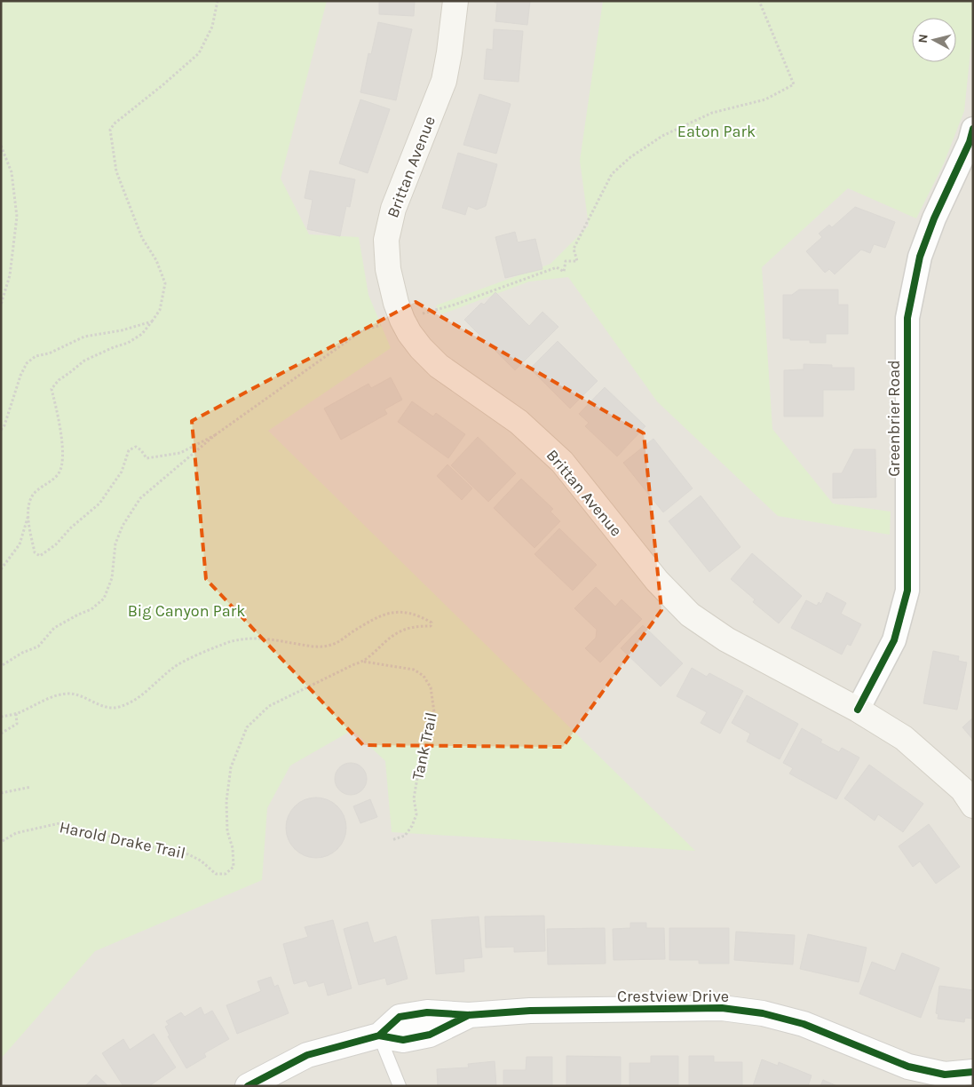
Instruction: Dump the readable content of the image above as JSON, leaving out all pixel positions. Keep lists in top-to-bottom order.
{
  "streets": {
    "main road": ["Brittan Avenue"],
    "street": ["Greenbrier Road", "Crestview Drive"],
    "path": ["Tank Trail", "Harold Drake Trail"]
  },
  "crossings": [
    ["Brittan Avenue", "Greenbrier Road"],
    ["Tank Trail", "Harold Drake Trail"]
  ],
  "parks": ["Eaton Park", "Big Canyon Park"],
  "north": "left"
}
